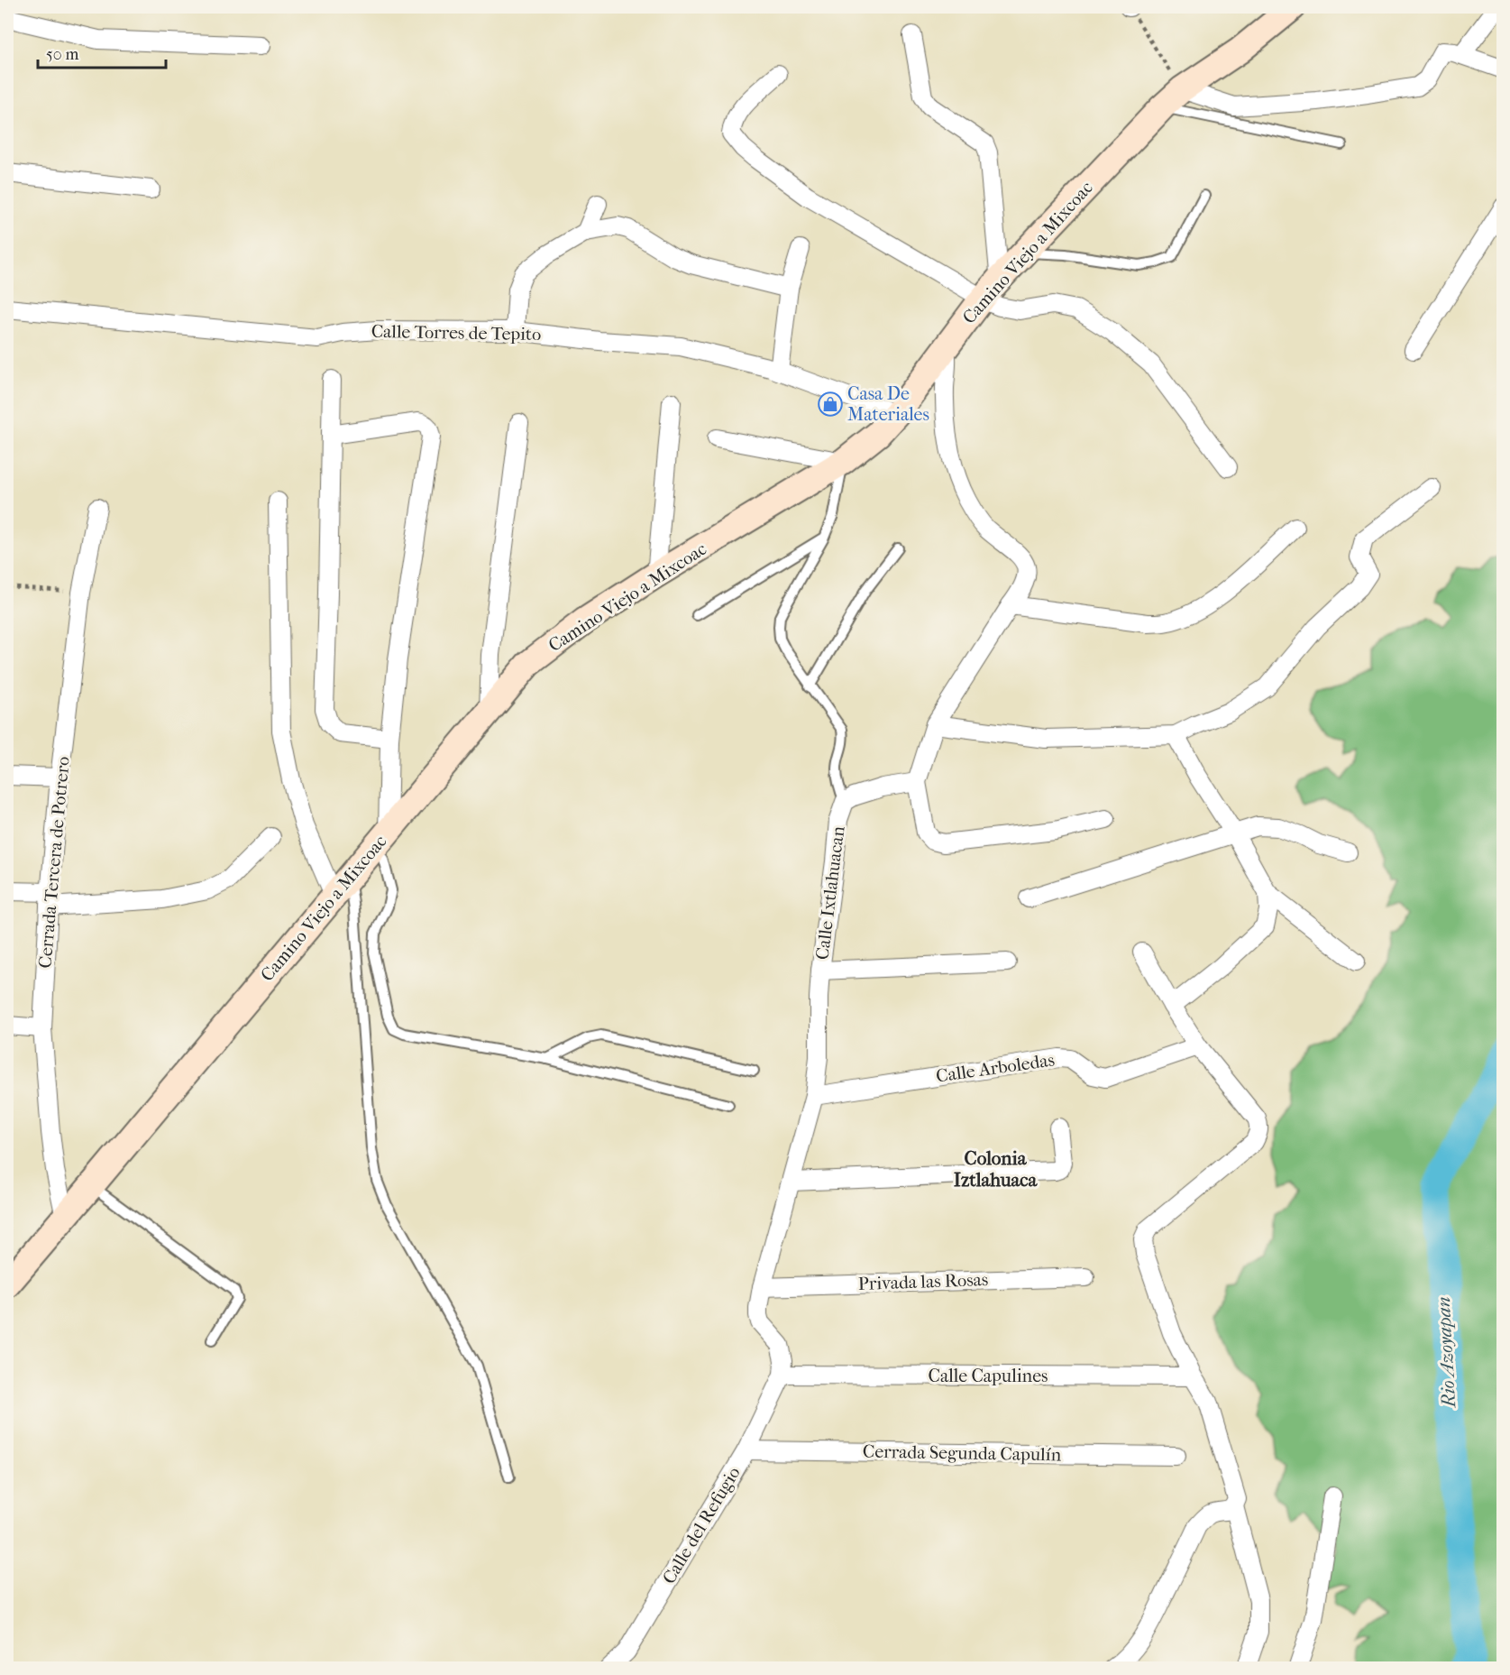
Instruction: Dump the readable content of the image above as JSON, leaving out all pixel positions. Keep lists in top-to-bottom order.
{
  "streets": {
    "main road": ["Camino Viejo a Mixcoac"],
    "street": [
      "Calle Torres de Tepito",
      "Cerrada Tercera de Potrero",
      "Calle Ixtlahuacan",
      "Calle Arboledas",
      "Privada las Rosas",
      "Calle Capulines",
      "Cerrada Segunda Capulín",
      "Calle del Refugio"
    ]
  },
  "crossings": [
    ["Camino Viejo a Mixcoac", "Calle Torres de Tepito"],
    ["Camino Viejo a Mixcoac", "Cerrada Tercera de Potrero"],
    ["Calle Ixtlahuacan", "Calle Arboledas"],
    ["Calle Ixtlahuacan", "Privada las Rosas"],
    ["Calle Ixtlahuacan", "Calle Capulines"],
    ["Calle Ixtlahuacan", "Calle del Refugio"],
    ["Calle Capulines", "Calle del Refugio"],
    ["Cerrada Segunda Capulín", "Calle del Refugio"]
  ],
  "districts": ["Colonia Iztlahuaca"],
  "water": ["Rio Azoyapan"],
  "places": {
    "shop": ["Casa De Materiales"]
  },
  "scale_bar": "50 m"
}
